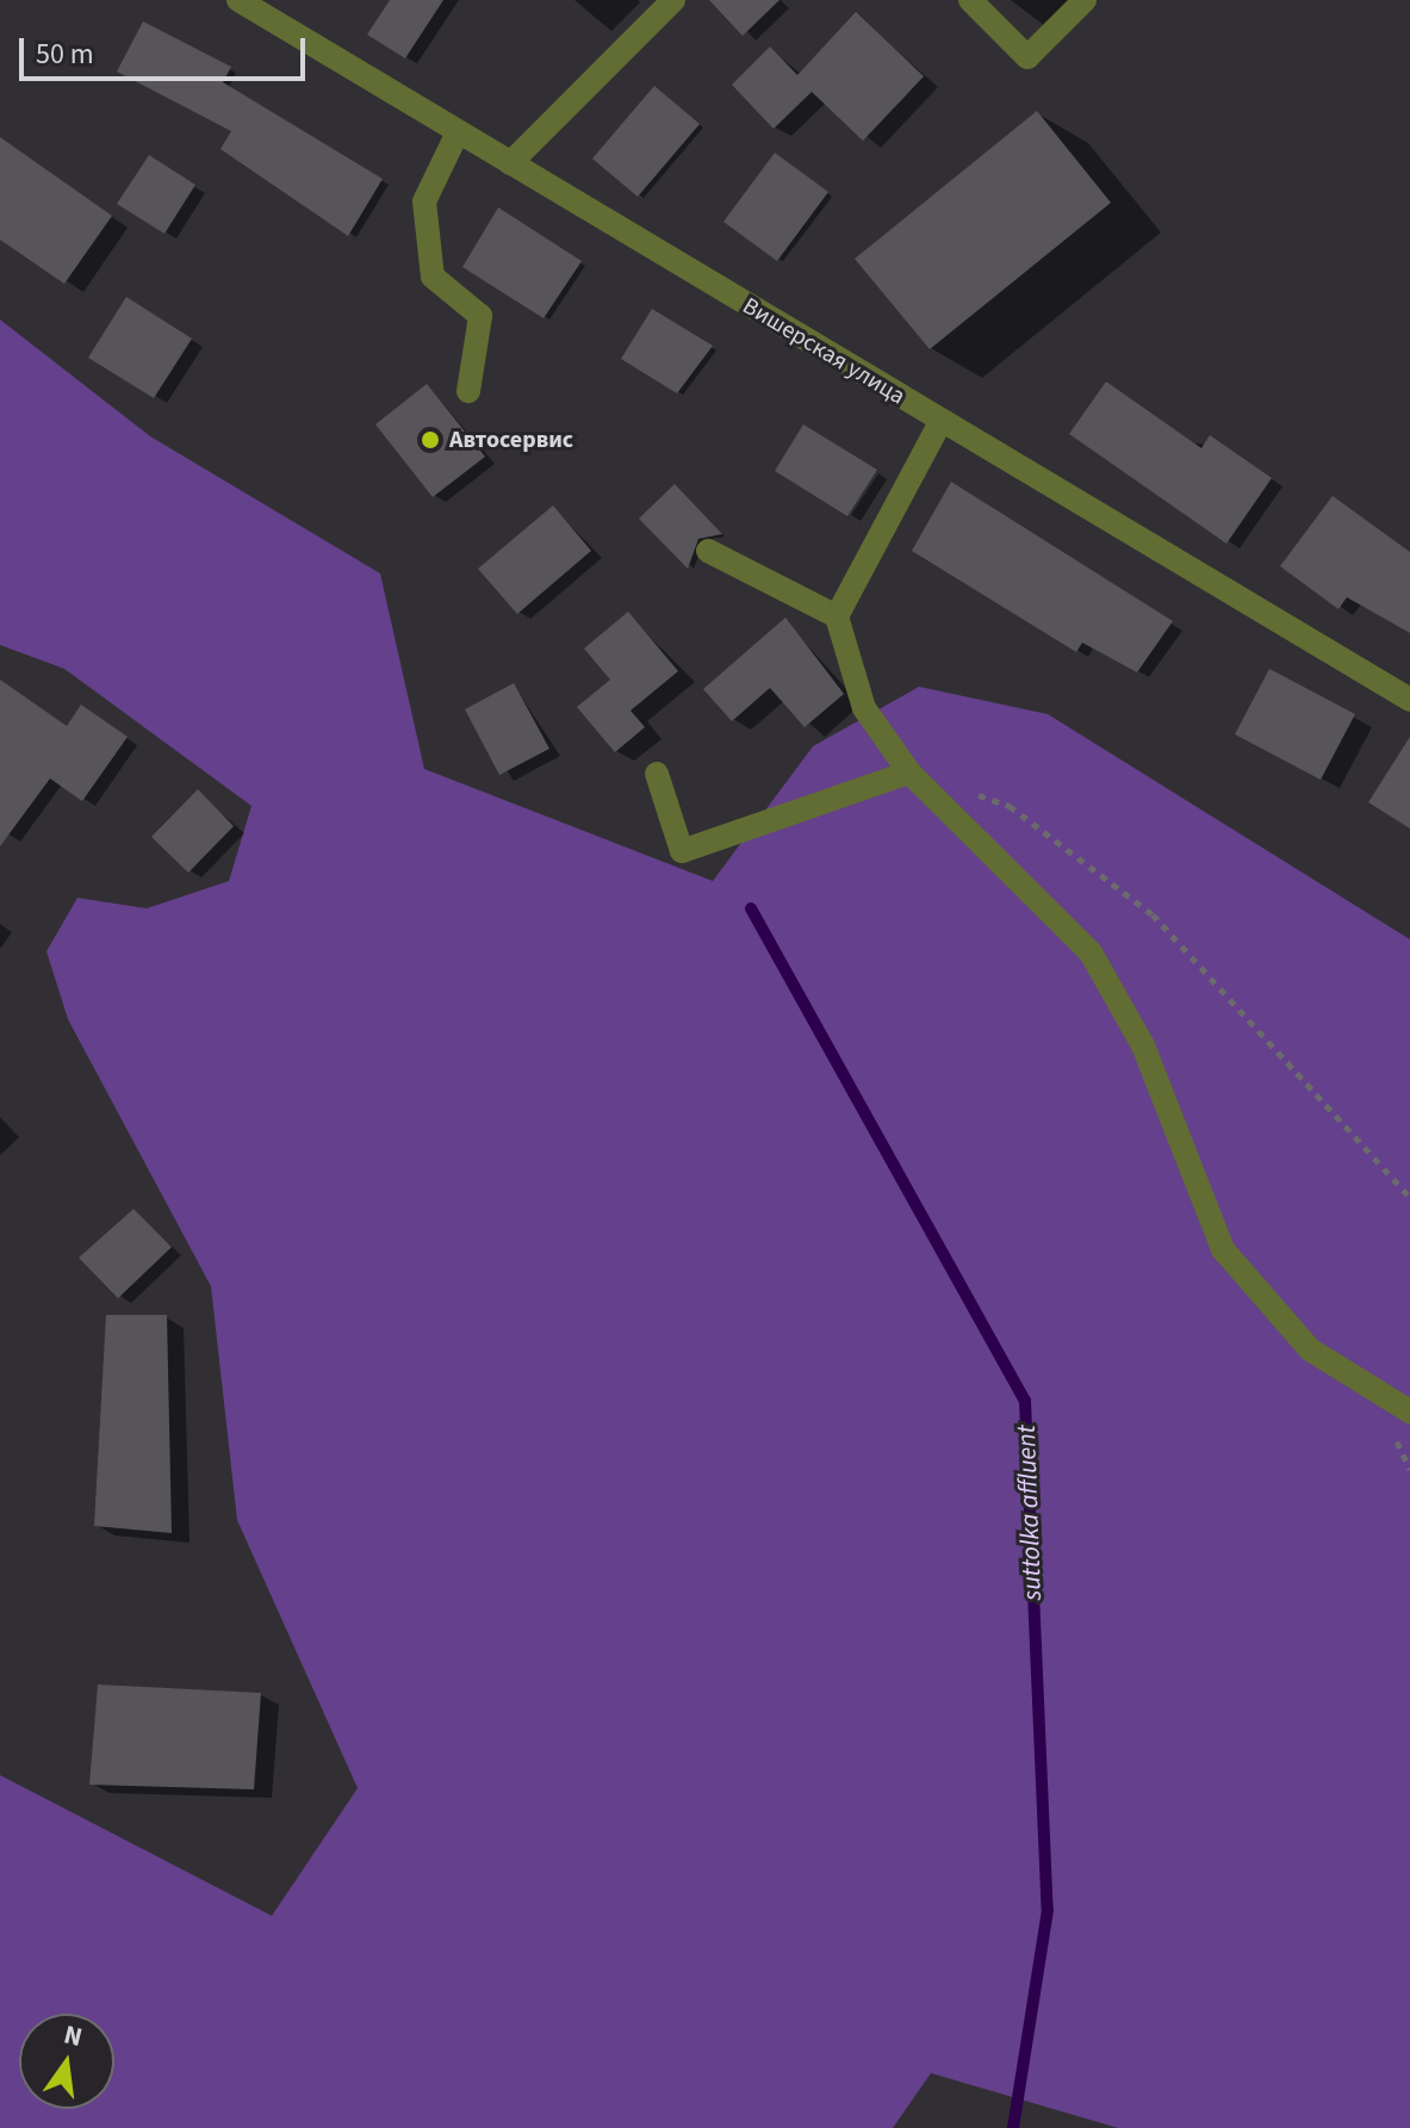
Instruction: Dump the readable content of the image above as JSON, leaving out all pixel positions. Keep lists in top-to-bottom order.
{
  "streets": {
    "street": ["Вишерская улица"]
  },
  "water": ["suttolka affluent"],
  "places": ["Автосервис"],
  "scale_bar": "50 m",
  "north": "top"
}
